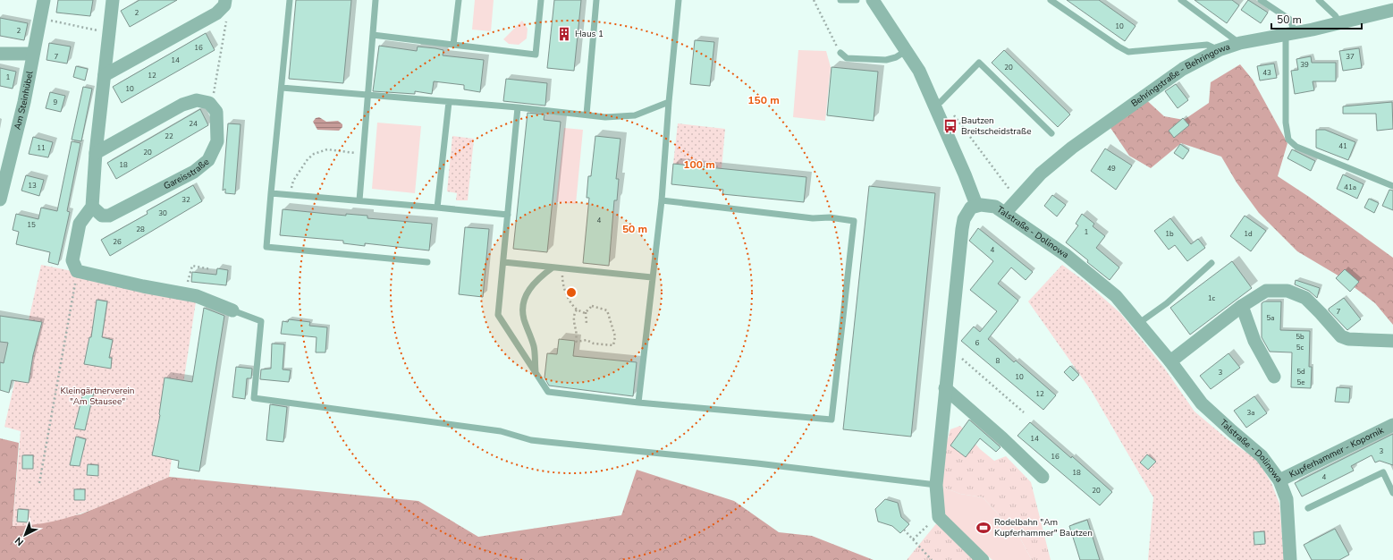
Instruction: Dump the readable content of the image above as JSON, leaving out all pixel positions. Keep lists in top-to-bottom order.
{
  "streets": {
    "street": [
      "Behringstraße - Behringowa",
      "Am Steinhübel",
      "Gareisstraße",
      "Talstraße - Dolinowa",
      "Kupferhammer - Kopornik"
    ]
  },
  "crossings": [
    ["Behringstraße - Behringowa", "Talstraße - Dolinowa"],
    ["Talstraße - Dolinowa", "Kupferhammer - Kopornik"]
  ],
  "parks": ["Kleingärtnerverein \"Am Stausee\""],
  "places": {
    "building": ["Haus 1"],
    "bus stop": ["Bautzen Breitscheidstraße"],
    "sports": ["Rodelbahn \"Am Kupferhammer\" Bautzen"]
  },
  "house_numbers": [
    "2",
    "10",
    "2",
    "16",
    "7",
    "37",
    "14",
    "39",
    "20",
    "43",
    "12",
    "1",
    "10",
    "9",
    "24",
    "22",
    "41",
    "11",
    "20",
    "18",
    "49",
    "13",
    "41a",
    "32",
    "30",
    "4",
    "15",
    "28",
    "1",
    "1b",
    "1d",
    "26",
    "4",
    "1c",
    "7",
    "5a",
    "5b",
    "6",
    "5c",
    "8",
    "5d",
    "3",
    "10",
    "5e",
    "12",
    "3a",
    "14",
    "3",
    "16",
    "18",
    "4",
    "20"
  ],
  "scale_bar": "50 m",
  "north": "bottom left",
  "rings": ["150 m", "100 m", "50 m"]
}
